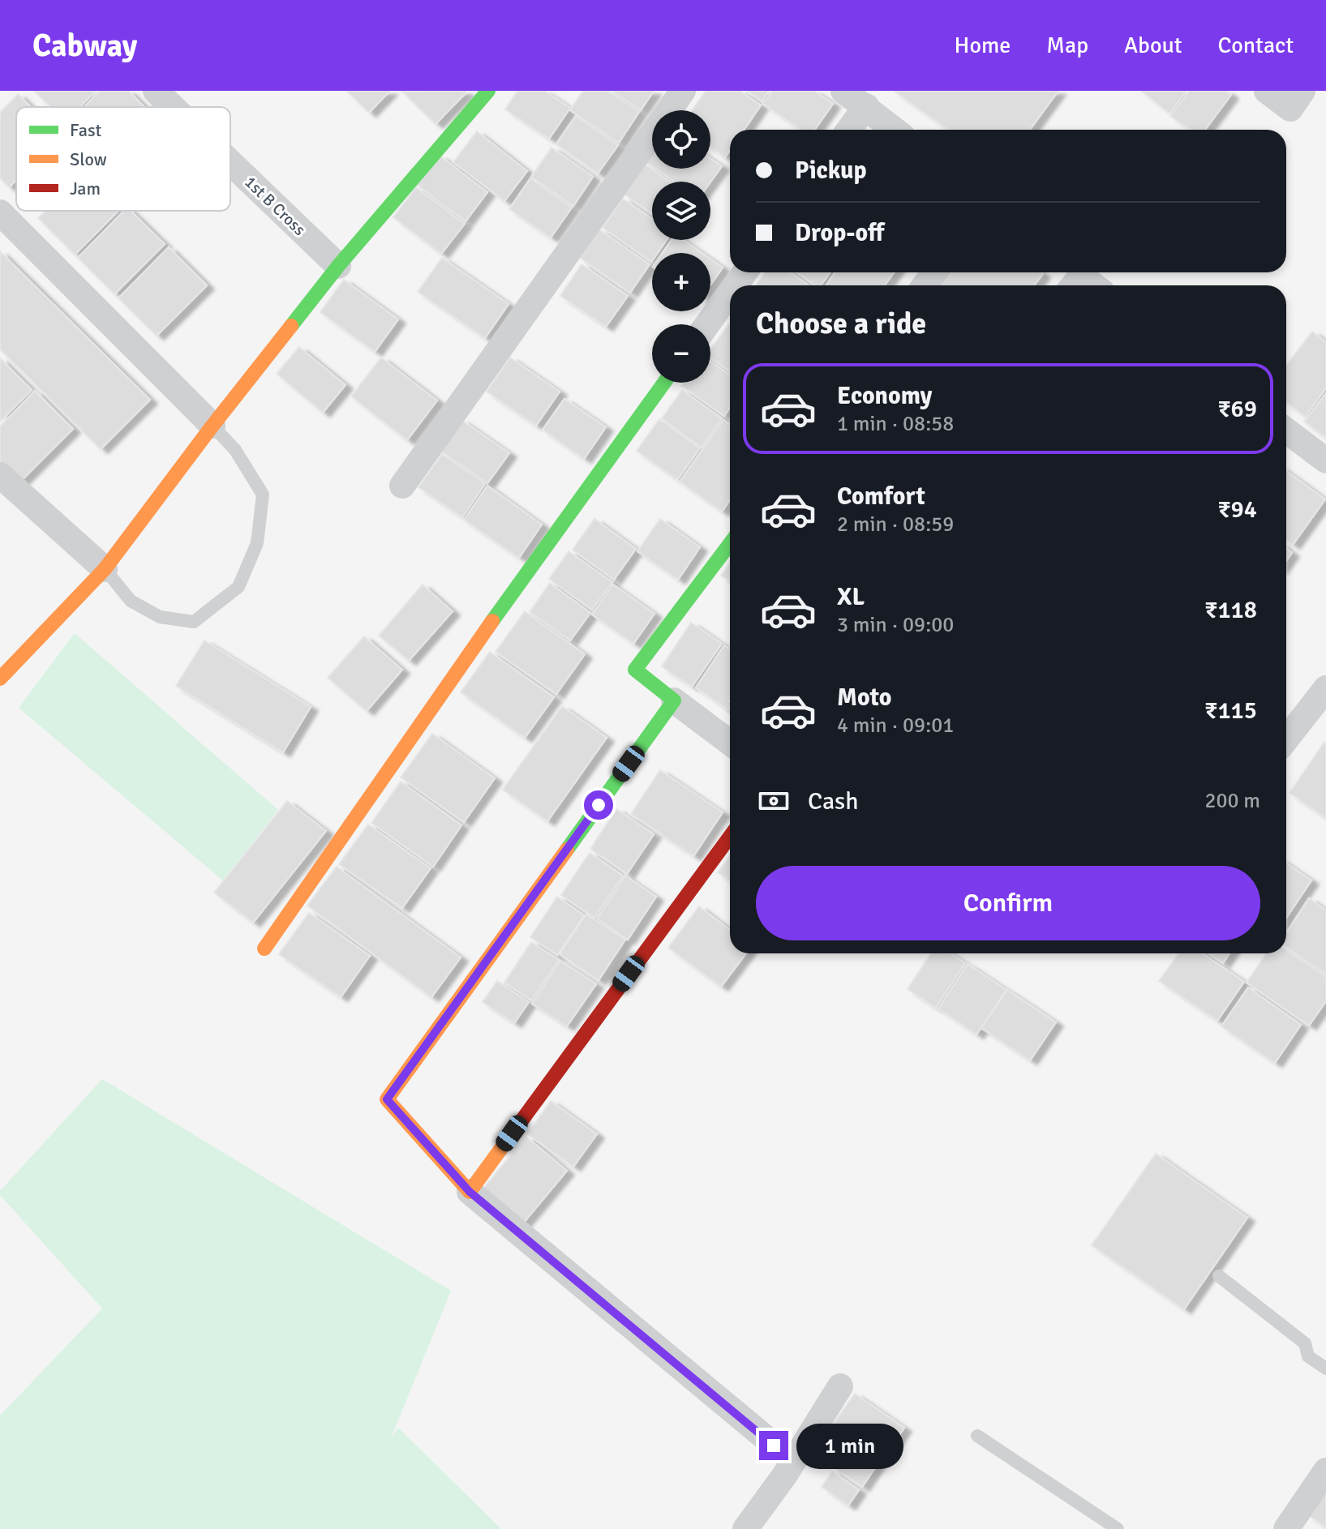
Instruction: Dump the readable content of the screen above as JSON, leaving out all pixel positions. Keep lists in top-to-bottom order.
{
  "streets": {
    "street": ["1st B Cross"]
  },
  "legend": ["Fast", "Slow", "Jam"],
  "page": {
    "header": "Cabway",
    "nav": [
      "Home",
      "Map",
      "About",
      "Contact"
    ],
    "map_buttons": ["+", "−"],
    "banner": ["Pickup", "Drop-off"],
    "heading": "Choose a ride",
    "list": [
      {
        "name": "Economy",
        "note": "1 min · 08:58",
        "value": "₹69"
      },
      {
        "name": "Comfort",
        "note": "2 min · 08:59",
        "value": "₹94"
      },
      {
        "name": "XL",
        "note": "3 min · 09:00",
        "value": "₹118"
      },
      {
        "name": "Moto",
        "note": "4 min · 09:01",
        "value": "₹115"
      }
    ],
    "pay": ["Cash", "200 m"],
    "buttons": "Confirm",
    "bubble": "1 min"
  }
}
